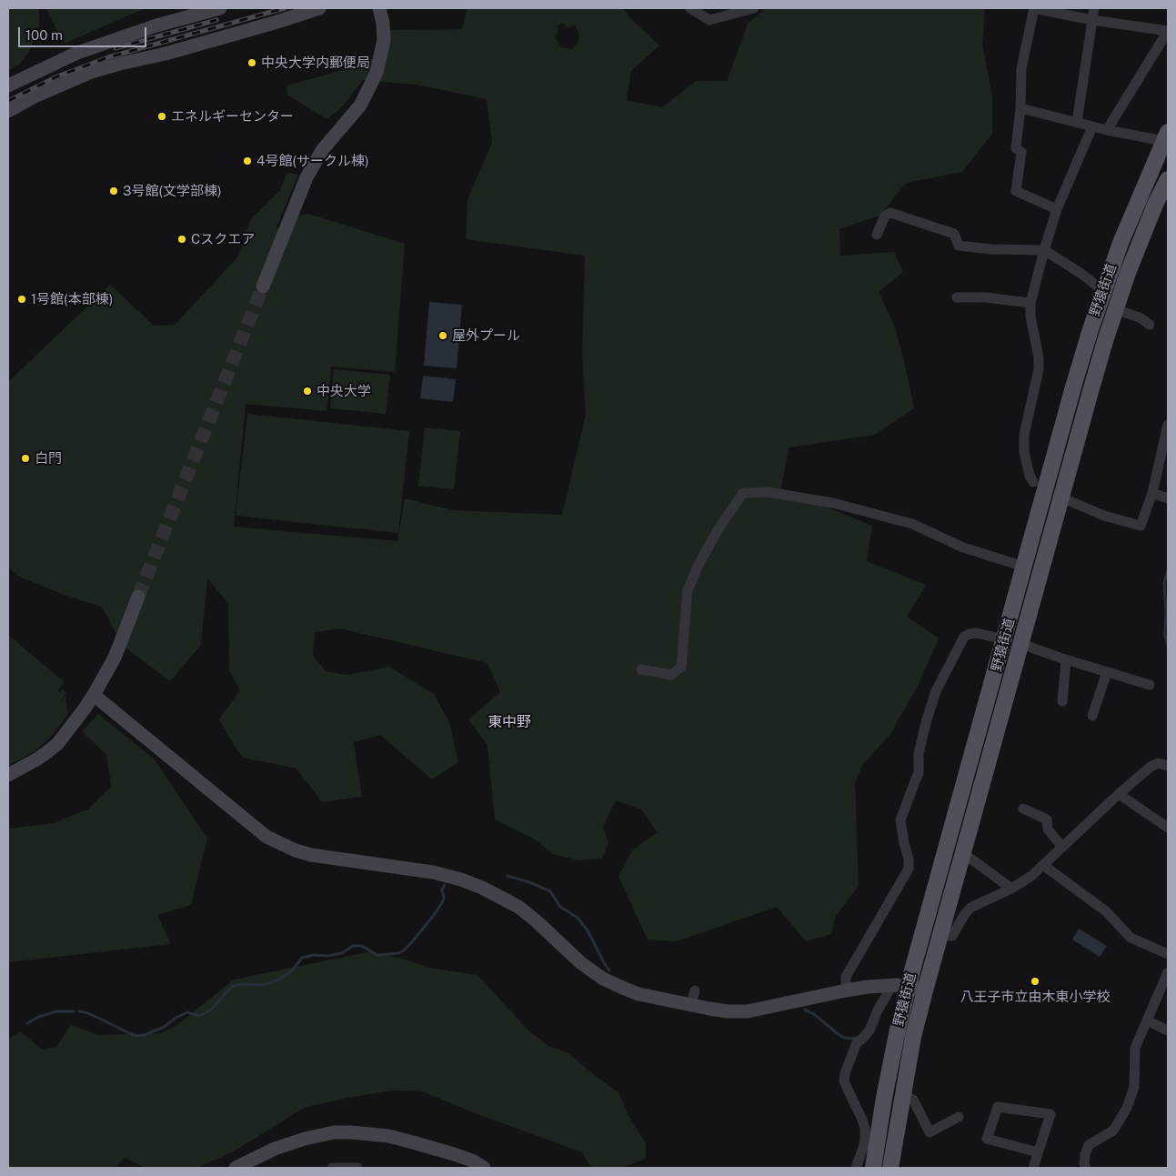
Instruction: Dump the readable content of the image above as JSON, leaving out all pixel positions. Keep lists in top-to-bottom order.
{
  "streets": {
    "main road": ["野猿街道"]
  },
  "districts": ["東中野"],
  "places": [
    "中央大学内郵便局",
    "エネルギーセンター",
    "4号館(サークル棟)",
    "3号館(文学部棟)",
    "Cスクエア",
    "1号館(本部棟)",
    "屋外プール",
    "中央大学",
    "白門",
    "八王子市立由木東小学校"
  ],
  "scale_bar": "100 m"
}
